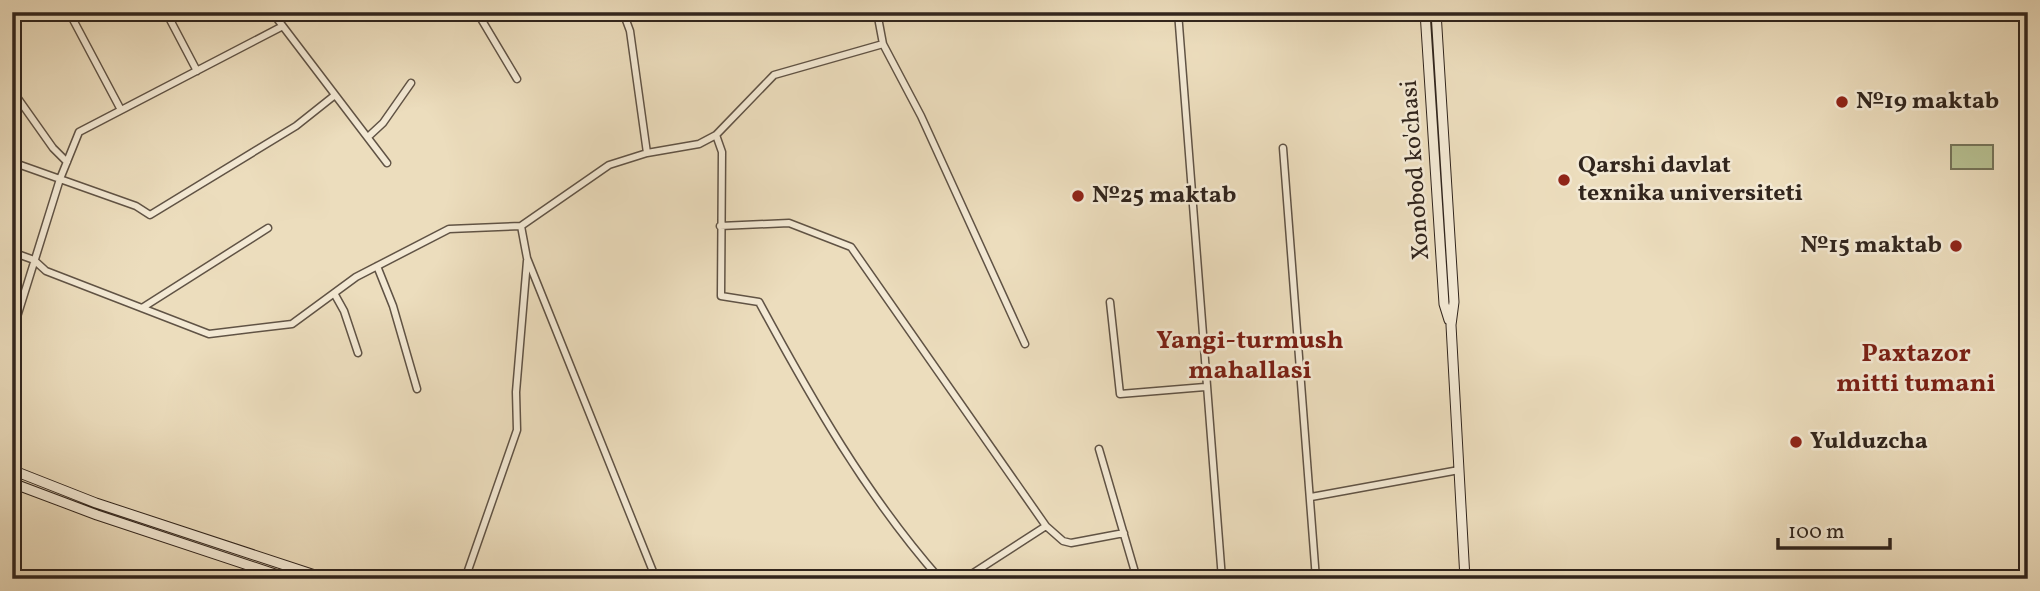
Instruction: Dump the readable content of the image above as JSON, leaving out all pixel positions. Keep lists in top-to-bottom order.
{
  "streets": {
    "main road": ["Xonobod ko'chasi"]
  },
  "districts": ["Yangi-turmush mahallasi", "Paxtazor mitti tumani"],
  "places": [
    "№19 maktab",
    "Qarshi davlat texnika universiteti",
    "№25 maktab",
    "№15 maktab",
    "Yulduzcha"
  ],
  "scale_bar": "100 m"
}
